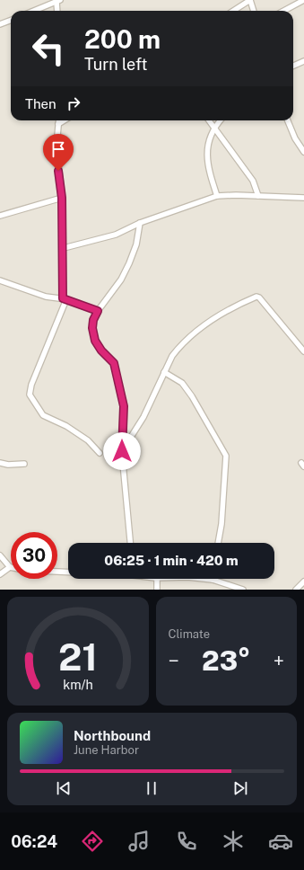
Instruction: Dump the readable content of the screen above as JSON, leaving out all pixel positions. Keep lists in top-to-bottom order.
{
  "page": {
    "turn": ["200 m", "Turn left"],
    "then": "Then",
    "limit": "30",
    "trip": "06:25 · 1 min · 420 m",
    "tile": "Climate",
    "heat": ["−", "23°", "+"],
    "song": ["Northbound", "June Harbor"],
    "tabs": "06:24",
    "gauge": ["21", "km/h"]
  }
}
